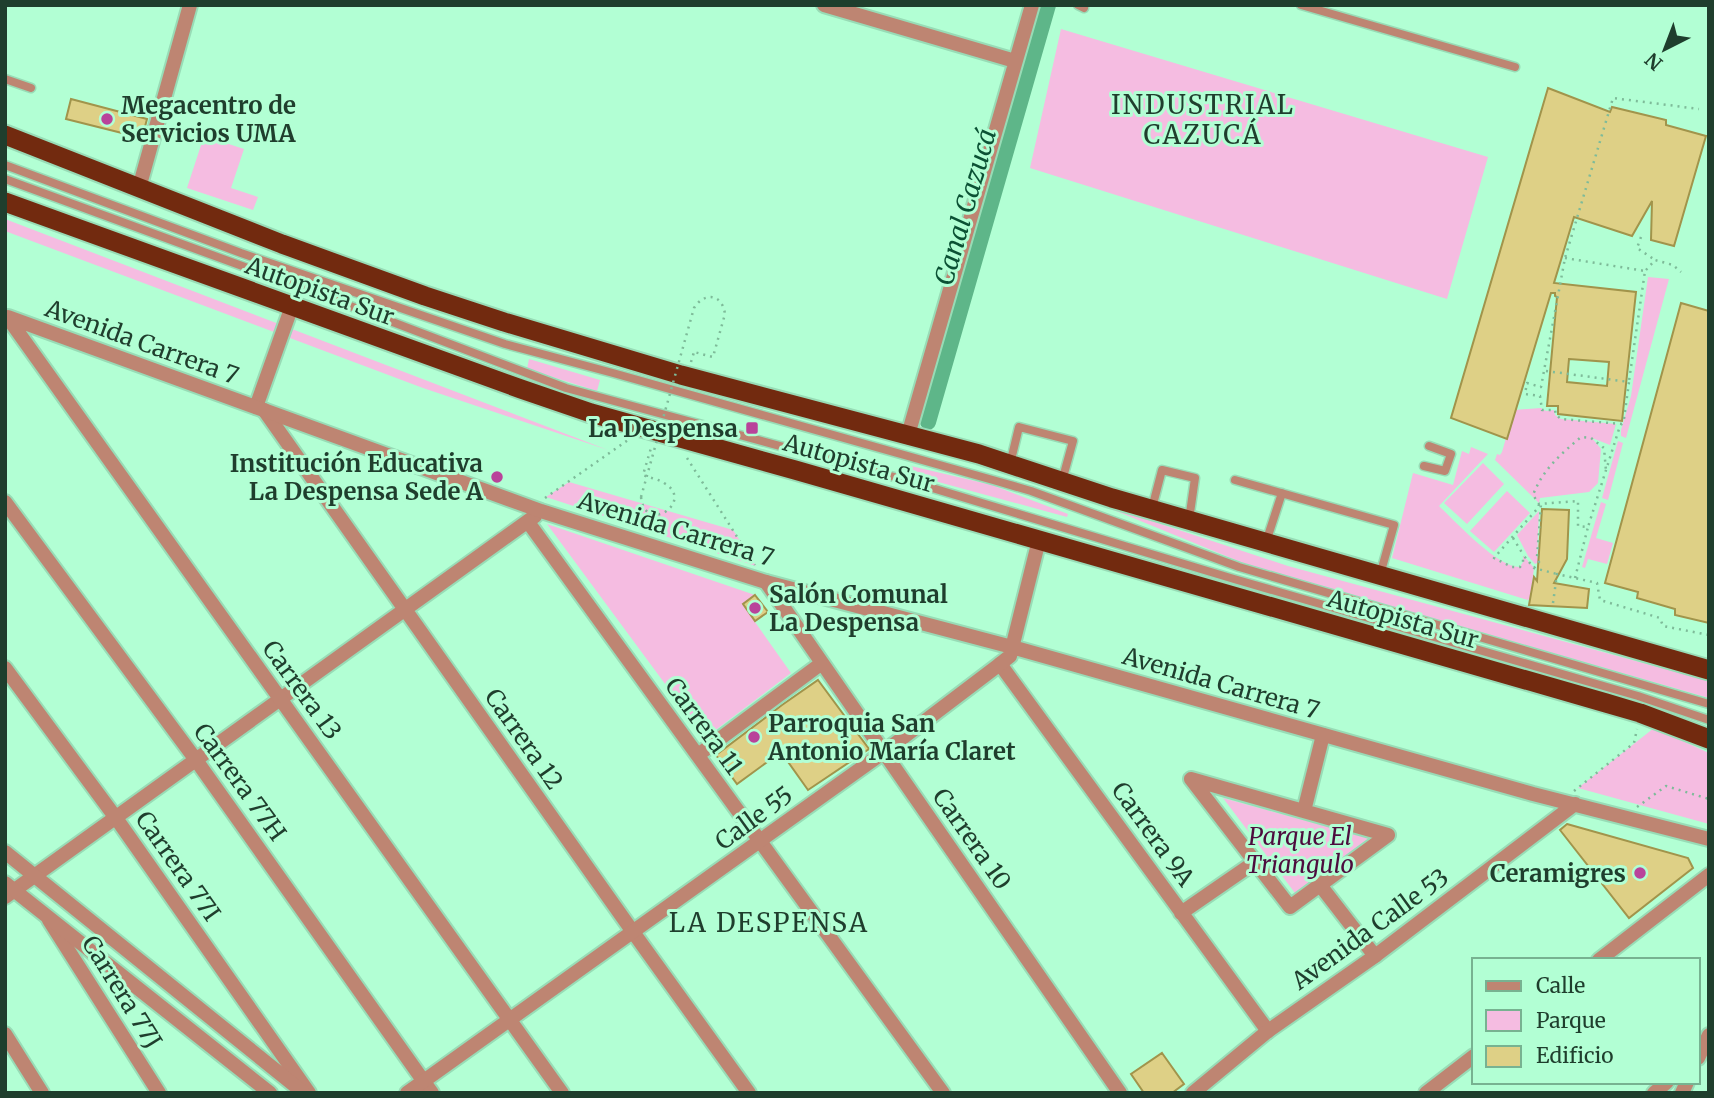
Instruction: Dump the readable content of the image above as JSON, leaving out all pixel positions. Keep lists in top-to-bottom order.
{
  "streets": {
    "highway": ["Autopista Sur"],
    "street": [
      "Avenida Carrera 7",
      "Carrera 13",
      "Carrera 11",
      "Carrera 12",
      "Carrera 77H",
      "Calle 55",
      "Carrera 9A",
      "Carrera 10",
      "Carrera 77I",
      "Avenida Calle 53",
      "Carrera 77J"
    ]
  },
  "crossings": [
    ["Autopista Sur", "Calle 55"],
    ["Avenida Carrera 7", "Carrera 13"],
    ["Avenida Carrera 7", "Carrera 12"],
    ["Avenida Carrera 7", "Calle 55"],
    ["Avenida Carrera 7", "Carrera 10"],
    ["Avenida Carrera 7", "Avenida Calle 53"],
    ["Carrera 13", "Calle 55"],
    ["Carrera 11", "Calle 55"],
    ["Carrera 12", "Calle 55"],
    ["Carrera 77H", "Calle 55"],
    ["Calle 55", "Carrera 9A"],
    ["Calle 55", "Carrera 10"],
    ["Carrera 9A", "Avenida Calle 53"]
  ],
  "districts": ["INDUSTRIAL CAZUCÁ", "LA DESPENSA"],
  "water": ["Canal Cazucá"],
  "parks": ["Parque El Triangulo"],
  "places": {
    "other": [
      "Megacentro de Servicios UMA",
      "Institución Educativa La Despensa Sede A",
      "Salón Comunal La Despensa",
      "Parroquia San Antonio María Claret",
      "Ceramigres"
    ],
    "transit": ["La Despensa"]
  },
  "legend": ["Calle", "Parque", "Edificio"],
  "north": "bottom left"
}
